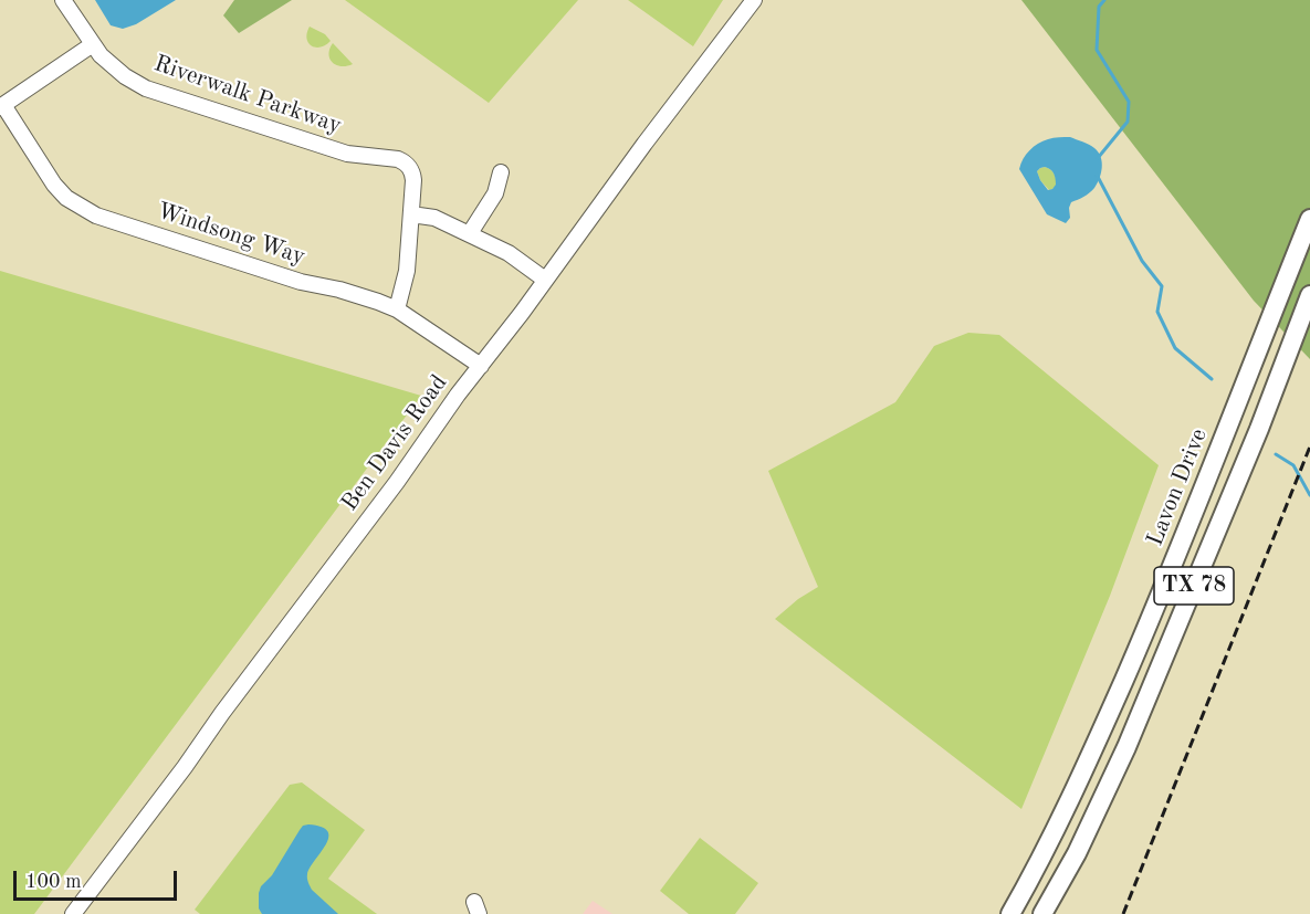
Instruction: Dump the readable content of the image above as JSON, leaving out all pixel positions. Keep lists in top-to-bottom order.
{
  "streets": {
    "main road": ["Lavon Drive", "TX 78"],
    "street": ["Riverwalk Parkway", "Windsong Way", "Ben Davis Road"]
  },
  "crossings": [
    ["Windsong Way", "Ben Davis Road"]
  ],
  "scale_bar": "100 m"
}
